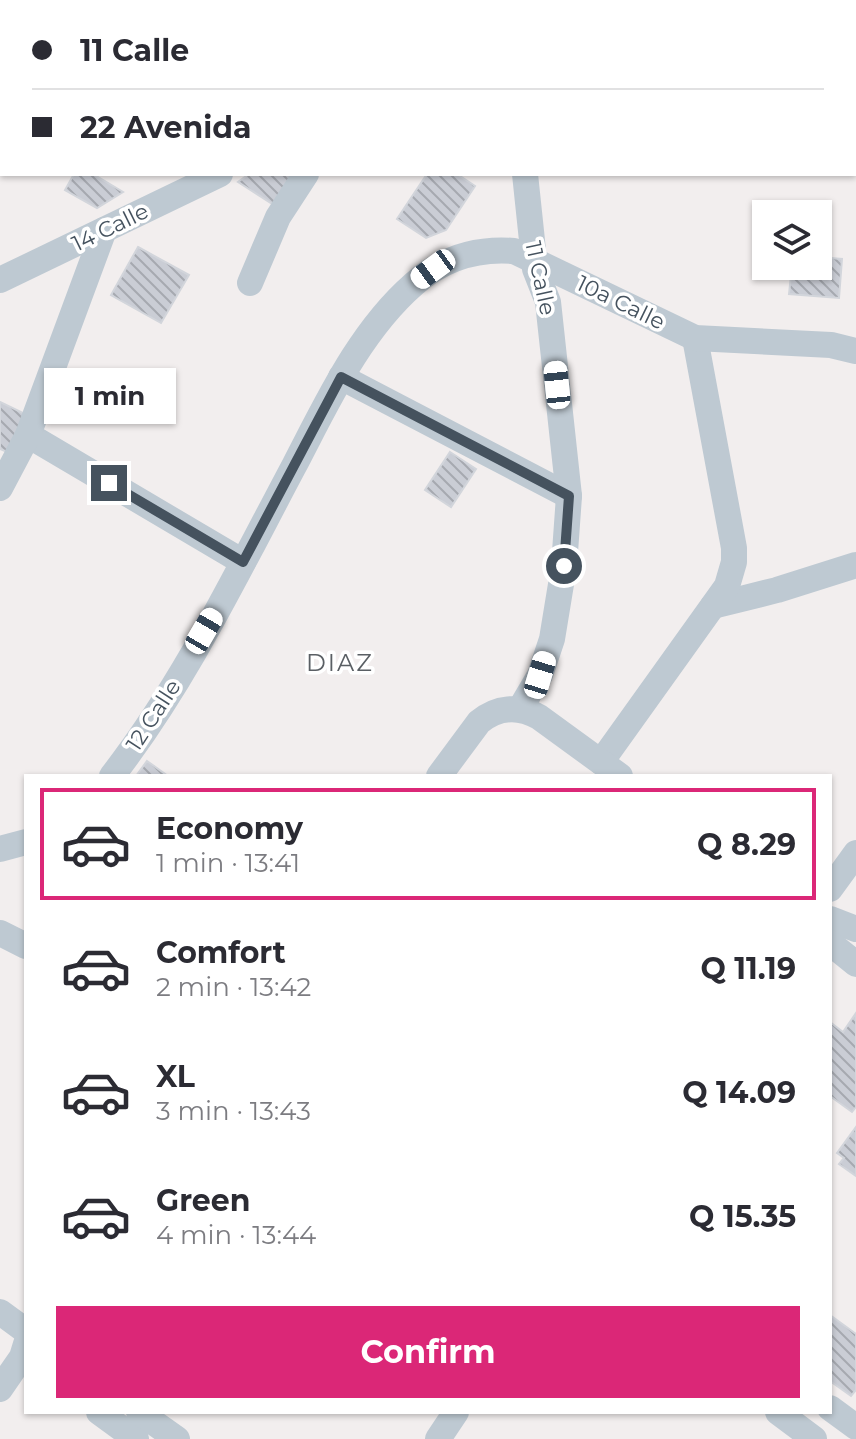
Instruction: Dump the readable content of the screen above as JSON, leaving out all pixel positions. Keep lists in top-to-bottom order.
{
  "streets": {
    "street": [
      "14 Calle",
      "11 Calle",
      "10a Calle",
      "12 Calle"
    ]
  },
  "crossings": [
    ["11 Calle", "10a Calle"],
    ["10a Calle", "12 Calle"]
  ],
  "districts": ["DIAZ"],
  "page": {
    "banner": ["11 Calle", "22 Avenida"],
    "bubble": "1 min",
    "list": [
      {
        "name": "Economy",
        "note": "1 min · 13:41",
        "value": "Q 8.29"
      },
      {
        "name": "Comfort",
        "note": "2 min · 13:42",
        "value": "Q 11.19"
      },
      {
        "name": "XL",
        "note": "3 min · 13:43",
        "value": "Q 14.09"
      },
      {
        "name": "Green",
        "note": "4 min · 13:44",
        "value": "Q 15.35"
      }
    ],
    "buttons": "Confirm"
  }
}
